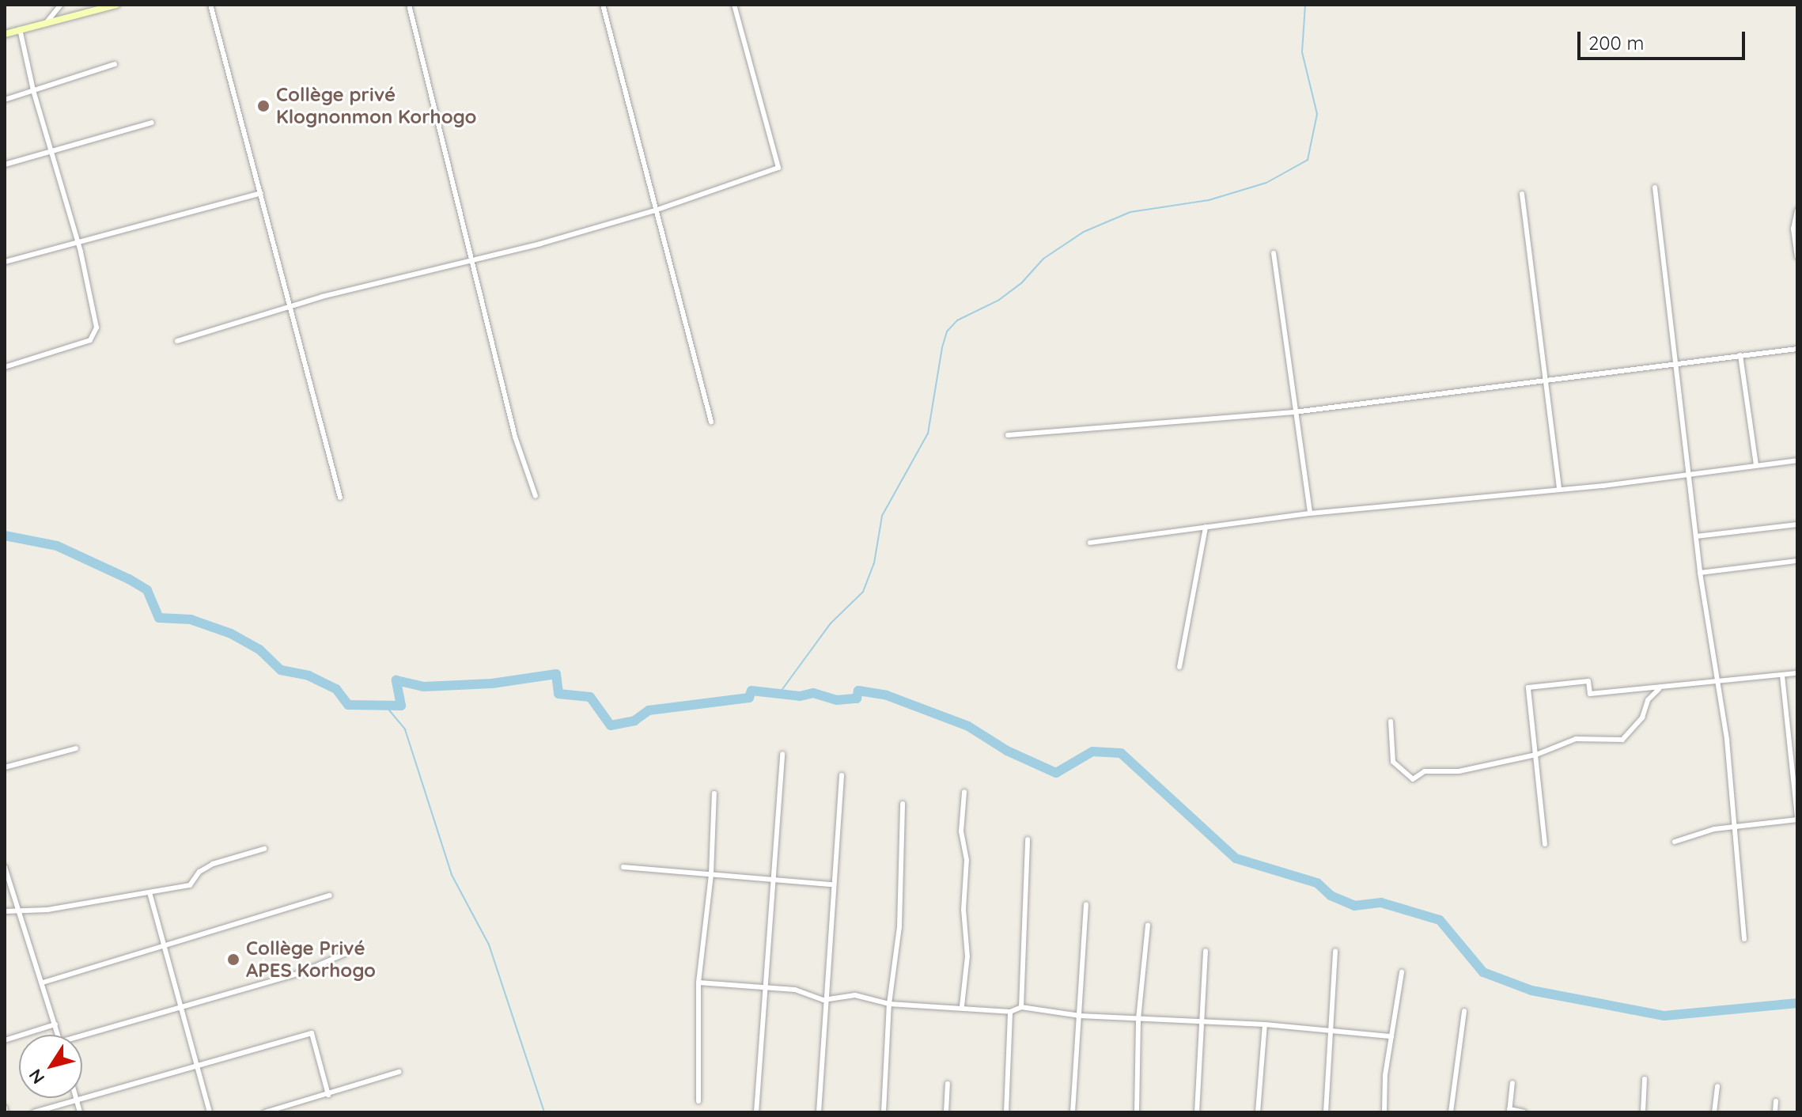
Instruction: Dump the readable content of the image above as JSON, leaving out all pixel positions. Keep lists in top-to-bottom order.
{
  "places": ["Collège privé Klognonmon Korhogo", "Collège Privé APES Korhogo"],
  "scale_bar": "200 m",
  "north": "bottom left"
}
